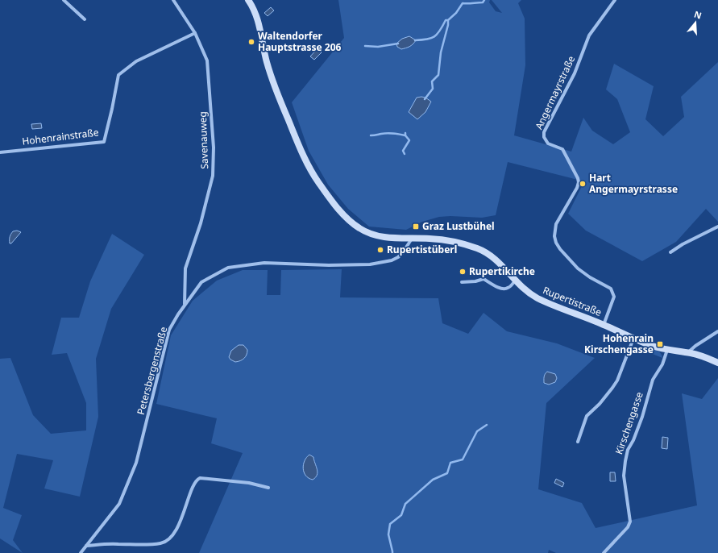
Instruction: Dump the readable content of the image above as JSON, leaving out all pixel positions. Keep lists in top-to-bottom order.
{
  "streets": {
    "main road": ["Rupertistraße"],
    "street": [
      "Angermayrstraße",
      "Hohenrainstraße",
      "Savenauweg",
      "Petersbergenstraße",
      "Kirschengasse"
    ]
  },
  "crossings": [
    ["Angermayrstraße", "Rupertistraße"],
    ["Hohenrainstraße", "Savenauweg"],
    ["Savenauweg", "Petersbergenstraße"],
    ["Rupertistraße", "Petersbergenstraße"],
    ["Rupertistraße", "Kirschengasse"]
  ],
  "places": {
    "other": [
      "Waltendorfer Hauptstrasse 206",
      "Hart Angermayrstrasse",
      "Rupertistüberl",
      "Rupertikirche"
    ],
    "transit": ["Graz Lustbühel", "Hohenrain Kirschengasse"]
  },
  "north": "top"
}
